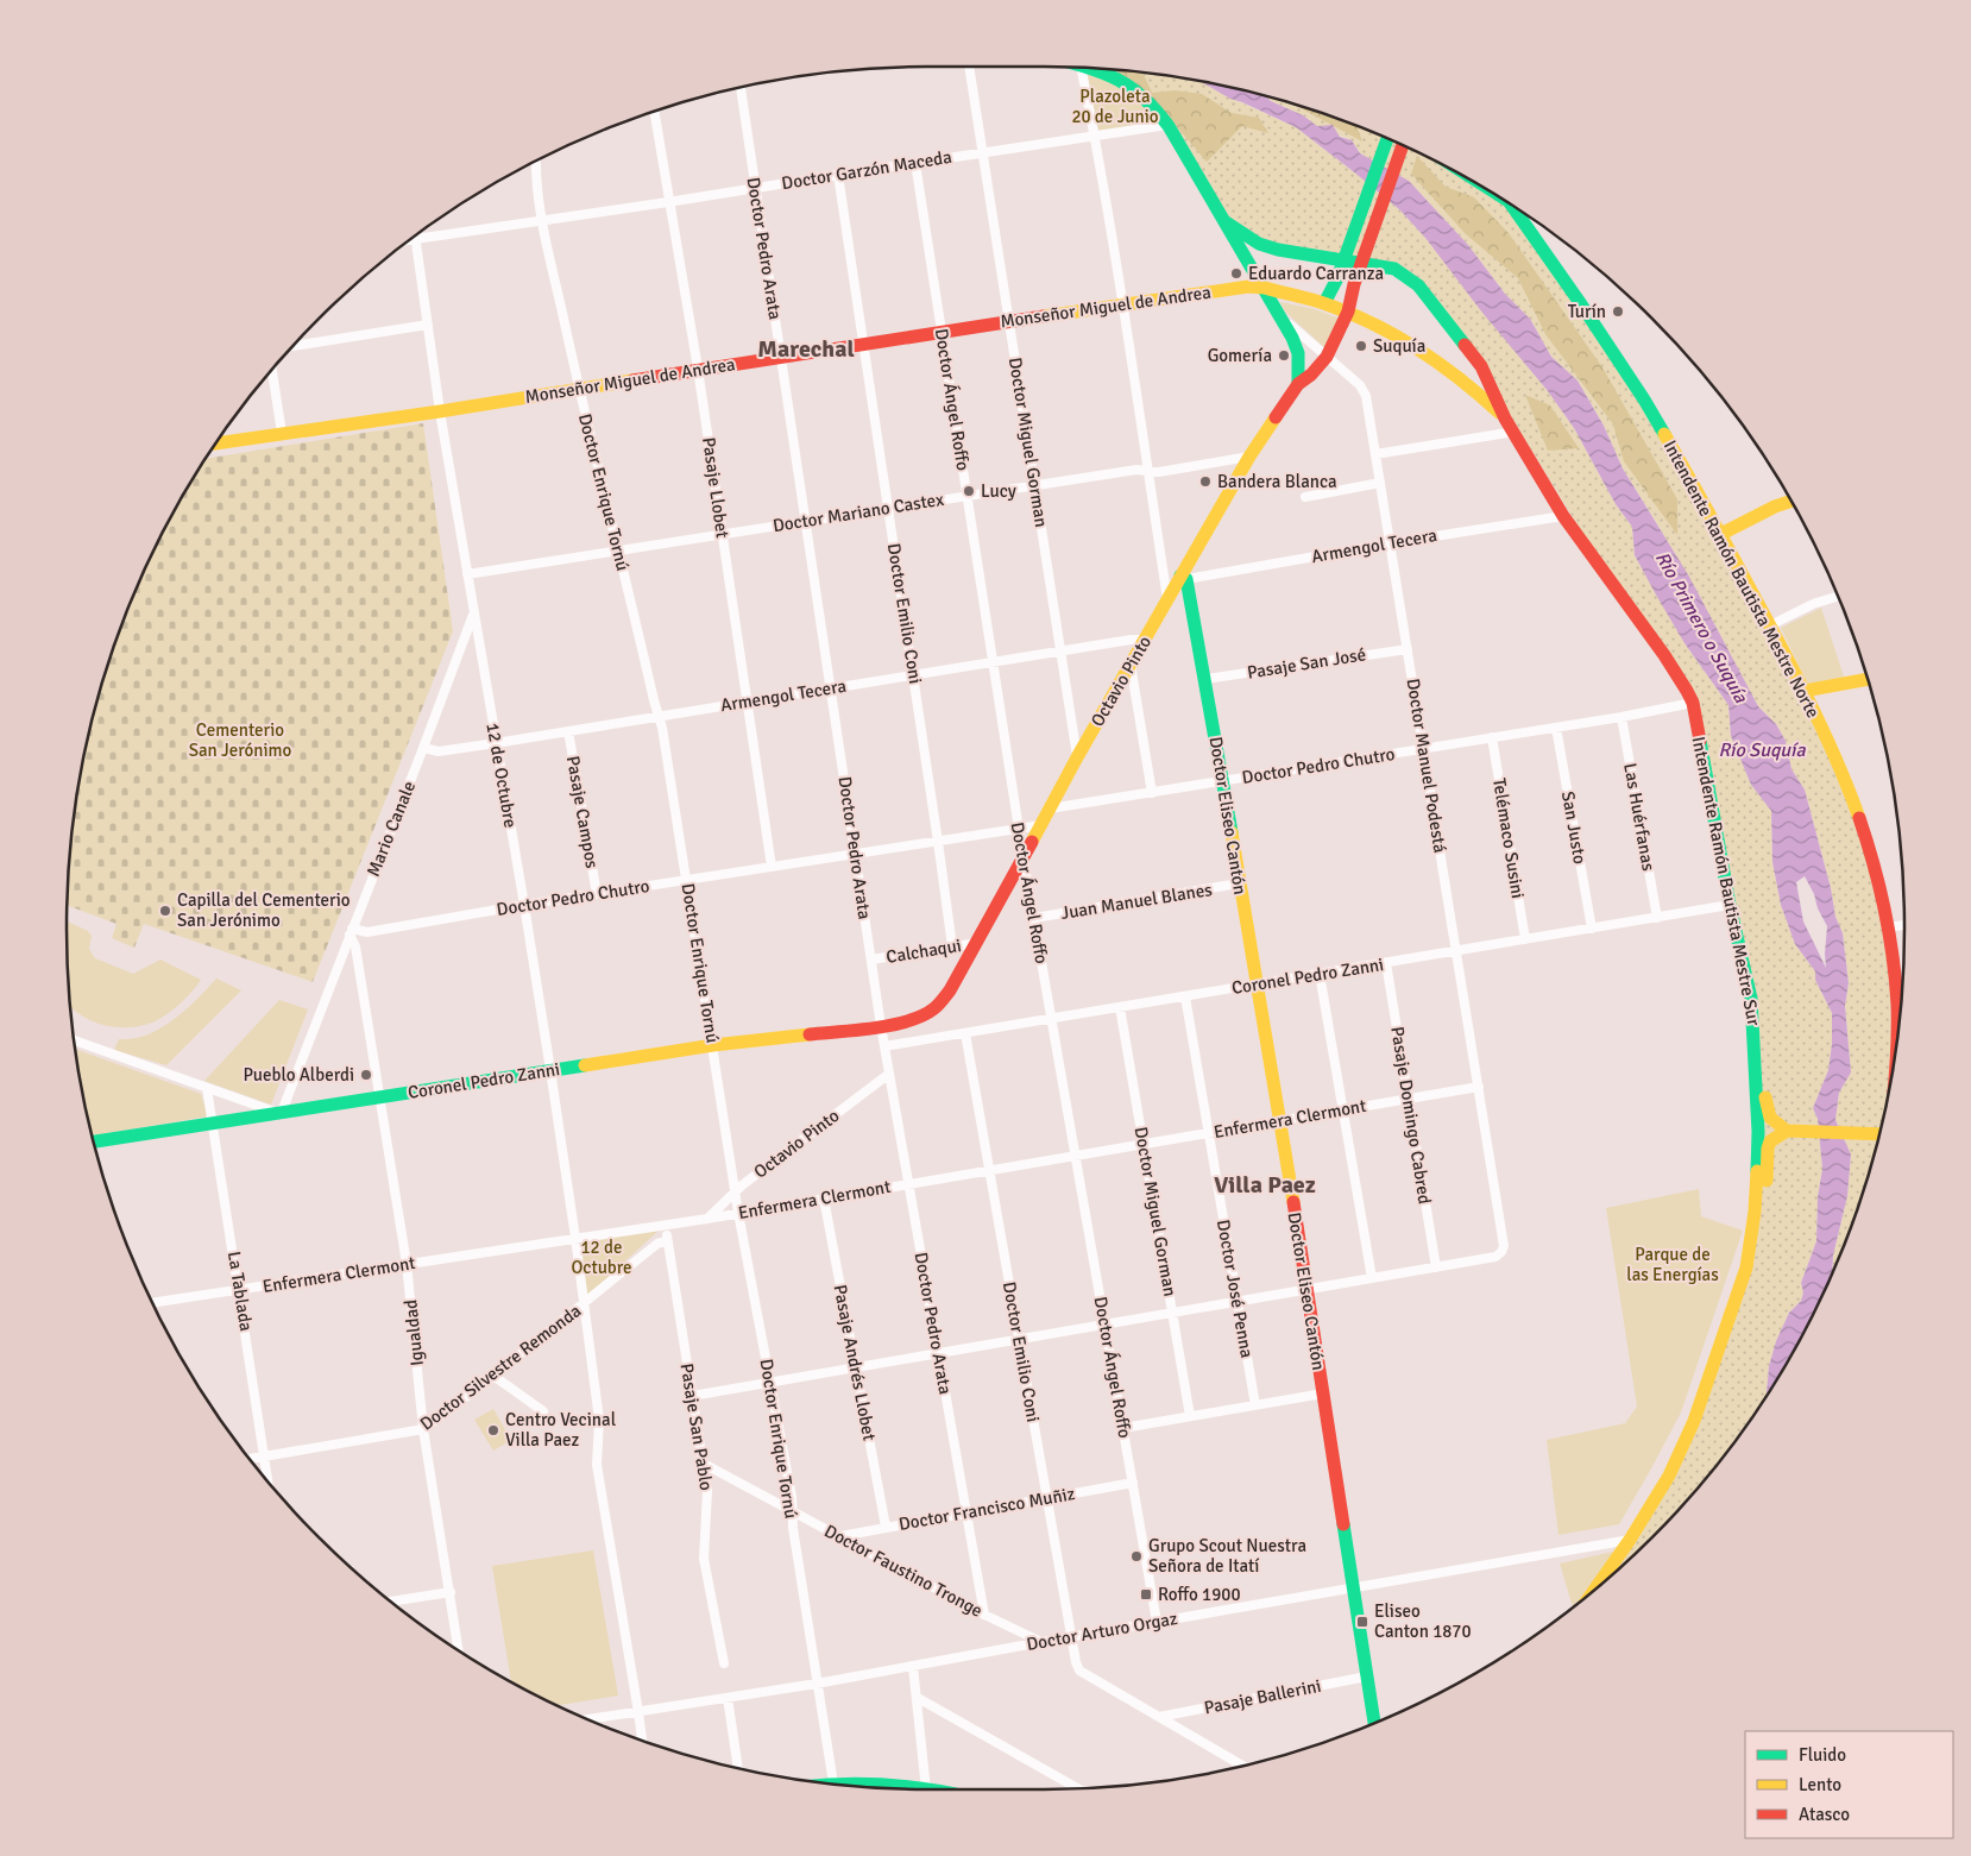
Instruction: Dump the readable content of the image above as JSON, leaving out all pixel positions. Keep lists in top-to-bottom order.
{
  "streets": {
    "main road": [
      "Monseñor Miguel de Andrea",
      "Intendente Ramón Bautista Mestre Norte",
      "Octavio Pinto",
      "Doctor Eliseo Cantón",
      "Intendente Ramón Bautista Mestre Sur",
      "Coronel Pedro Zanni"
    ],
    "street": [
      "Doctor Garzón Maceda",
      "Doctor Pedro Arata",
      "Doctor Ángel Roffo",
      "Doctor Miguel Gorman",
      "Pasaje Llobet",
      "Doctor Enrique Tornú",
      "Doctor Mariano Castex",
      "Armengol Tecera",
      "Doctor Emilio Coni",
      "Pasaje San José",
      "Doctor Pedro Chutro",
      "Doctor Manuel Podestá",
      "12 de Octubre",
      "Pasaje Campos",
      "Las Huérfanas",
      "San Justo",
      "Mario Canale",
      "Telémaco Susini",
      "Juan Manuel Blanes",
      "Calchaqui",
      "Pasaje Domingo Cabred",
      "Enfermera Clermont",
      "Doctor José Penna",
      "La Tablada",
      "Igualdad",
      "Pasaje Andrés Llobet",
      "Doctor Silvestre Remonda",
      "Pasaje San Pablo",
      "Doctor Francisco Muñiz",
      "Doctor Faustino Tronge",
      "Doctor Arturo Orgaz",
      "Pasaje Ballerini"
    ]
  },
  "crossings": [
    ["Doctor Garzón Maceda", "Doctor Pedro Arata"],
    ["Doctor Garzón Maceda", "Doctor Ángel Roffo"],
    ["Doctor Garzón Maceda", "Doctor Miguel Gorman"],
    ["Doctor Garzón Maceda", "Pasaje Llobet"],
    ["Doctor Garzón Maceda", "Doctor Enrique Tornú"],
    ["Doctor Garzón Maceda", "Doctor Emilio Coni"],
    ["Doctor Garzón Maceda", "12 de Octubre"],
    ["Doctor Garzón Maceda", "Intendente Ramón Bautista Mestre Sur"],
    ["Doctor Pedro Arata", "Monseñor Miguel de Andrea"],
    ["Doctor Pedro Arata", "Doctor Mariano Castex"],
    ["Doctor Pedro Arata", "Armengol Tecera"],
    ["Doctor Pedro Arata", "Octavio Pinto"],
    ["Doctor Pedro Arata", "Doctor Pedro Chutro"],
    ["Doctor Pedro Arata", "Calchaqui"],
    ["Doctor Pedro Arata", "Coronel Pedro Zanni"],
    ["Doctor Pedro Arata", "Enfermera Clermont"],
    ["Doctor Pedro Arata", "Doctor Francisco Muñiz"],
    ["Doctor Pedro Arata", "Doctor Faustino Tronge"],
    ["Monseñor Miguel de Andrea", "Doctor Ángel Roffo"],
    ["Monseñor Miguel de Andrea", "Doctor Miguel Gorman"],
    ["Monseñor Miguel de Andrea", "Pasaje Llobet"],
    ["Monseñor Miguel de Andrea", "Doctor Enrique Tornú"],
    ["Monseñor Miguel de Andrea", "Doctor Emilio Coni"],
    ["Monseñor Miguel de Andrea", "12 de Octubre"],
    ["Monseñor Miguel de Andrea", "Intendente Ramón Bautista Mestre Sur"],
    ["Doctor Ángel Roffo", "Doctor Mariano Castex"],
    ["Doctor Ángel Roffo", "Armengol Tecera"],
    ["Doctor Ángel Roffo", "Octavio Pinto"],
    ["Doctor Ángel Roffo", "Doctor Pedro Chutro"],
    ["Doctor Ángel Roffo", "Juan Manuel Blanes"],
    ["Doctor Ángel Roffo", "Coronel Pedro Zanni"],
    ["Doctor Ángel Roffo", "Enfermera Clermont"],
    ["Doctor Ángel Roffo", "Doctor Francisco Muñiz"],
    ["Doctor Ángel Roffo", "Doctor Arturo Orgaz"],
    ["Doctor Miguel Gorman", "Doctor Mariano Castex"],
    ["Doctor Miguel Gorman", "Armengol Tecera"],
    ["Doctor Miguel Gorman", "Octavio Pinto"],
    ["Doctor Miguel Gorman", "Coronel Pedro Zanni"],
    ["Doctor Miguel Gorman", "Enfermera Clermont"],
    ["Pasaje Llobet", "Doctor Mariano Castex"],
    ["Pasaje Llobet", "Armengol Tecera"],
    ["Pasaje Llobet", "Doctor Pedro Chutro"],
    ["Doctor Enrique Tornú", "Doctor Mariano Castex"],
    ["Doctor Enrique Tornú", "Armengol Tecera"],
    ["Doctor Enrique Tornú", "Octavio Pinto"],
    ["Doctor Enrique Tornú", "Doctor Pedro Chutro"],
    ["Doctor Enrique Tornú", "Coronel Pedro Zanni"],
    ["Doctor Enrique Tornú", "Enfermera Clermont"],
    ["Doctor Enrique Tornú", "Doctor Faustino Tronge"],
    ["Doctor Enrique Tornú", "Doctor Arturo Orgaz"],
    ["Doctor Mariano Castex", "Doctor Emilio Coni"],
    ["Doctor Mariano Castex", "Octavio Pinto"],
    ["Doctor Mariano Castex", "12 de Octubre"],
    ["Armengol Tecera", "Doctor Emilio Coni"],
    ["Armengol Tecera", "Octavio Pinto"],
    ["Armengol Tecera", "Doctor Manuel Podestá"],
    ["Armengol Tecera", "12 de Octubre"],
    ["Armengol Tecera", "Pasaje Campos"],
    ["Armengol Tecera", "Doctor Eliseo Cantón"],
    ["Armengol Tecera", "Mario Canale"],
    ["Armengol Tecera", "Intendente Ramón Bautista Mestre Sur"],
    ["Doctor Emilio Coni", "Doctor Pedro Chutro"],
    ["Doctor Emilio Coni", "Calchaqui"],
    ["Doctor Emilio Coni", "Coronel Pedro Zanni"],
    ["Doctor Emilio Coni", "Enfermera Clermont"],
    ["Doctor Emilio Coni", "Doctor Francisco Muñiz"],
    ["Doctor Emilio Coni", "Doctor Arturo Orgaz"],
    ["Doctor Emilio Coni", "Pasaje Ballerini"],
    ["Pasaje San José", "Doctor Manuel Podestá"],
    ["Pasaje San José", "Doctor Eliseo Cantón"],
    ["Octavio Pinto", "Doctor Pedro Chutro"],
    ["Octavio Pinto", "Doctor Manuel Podestá"],
    ["Octavio Pinto", "Doctor Eliseo Cantón"],
    ["Octavio Pinto", "Intendente Ramón Bautista Mestre Sur"],
    ["Octavio Pinto", "Calchaqui"],
    ["Octavio Pinto", "Coronel Pedro Zanni"],
    ["Octavio Pinto", "Enfermera Clermont"],
    ["Doctor Pedro Chutro", "Doctor Manuel Podestá"],
    ["Doctor Pedro Chutro", "12 de Octubre"],
    ["Doctor Pedro Chutro", "Pasaje Campos"],
    ["Doctor Pedro Chutro", "Doctor Eliseo Cantón"],
    ["Doctor Pedro Chutro", "Las Huérfanas"],
    ["Doctor Pedro Chutro", "San Justo"],
    ["Doctor Pedro Chutro", "Mario Canale"],
    ["Doctor Pedro Chutro", "Telémaco Susini"],
    ["Doctor Pedro Chutro", "Intendente Ramón Bautista Mestre Sur"],
    ["Doctor Pedro Chutro", "Igualdad"],
    ["Doctor Manuel Podestá", "Coronel Pedro Zanni"],
    ["Doctor Manuel Podestá", "Pasaje Domingo Cabred"],
    ["Doctor Manuel Podestá", "Enfermera Clermont"],
    ["12 de Octubre", "Mario Canale"],
    ["12 de Octubre", "Coronel Pedro Zanni"],
    ["12 de Octubre", "Enfermera Clermont"],
    ["12 de Octubre", "Doctor Silvestre Remonda"],
    ["12 de Octubre", "Doctor Arturo Orgaz"],
    ["Doctor Eliseo Cantón", "Juan Manuel Blanes"],
    ["Doctor Eliseo Cantón", "Coronel Pedro Zanni"],
    ["Doctor Eliseo Cantón", "Enfermera Clermont"],
    ["Doctor Eliseo Cantón", "Doctor Arturo Orgaz"],
    ["Doctor Eliseo Cantón", "Pasaje Ballerini"],
    ["Las Huérfanas", "Coronel Pedro Zanni"],
    ["San Justo", "Coronel Pedro Zanni"],
    ["Mario Canale", "Coronel Pedro Zanni"],
    ["Mario Canale", "Igualdad"],
    ["Telémaco Susini", "Coronel Pedro Zanni"],
    ["Intendente Ramón Bautista Mestre Sur", "Coronel Pedro Zanni"],
    ["Intendente Ramón Bautista Mestre Sur", "Doctor Arturo Orgaz"],
    ["Coronel Pedro Zanni", "Pasaje Domingo Cabred"],
    ["Coronel Pedro Zanni", "Doctor José Penna"],
    ["Coronel Pedro Zanni", "La Tablada"],
    ["Coronel Pedro Zanni", "Igualdad"],
    ["Pasaje Domingo Cabred", "Enfermera Clermont"],
    ["Enfermera Clermont", "Doctor José Penna"],
    ["Enfermera Clermont", "La Tablada"],
    ["Enfermera Clermont", "Igualdad"],
    ["Enfermera Clermont", "Pasaje Andrés Llobet"],
    ["Enfermera Clermont", "Pasaje San Pablo"],
    ["La Tablada", "Doctor Silvestre Remonda"],
    ["Igualdad", "Doctor Silvestre Remonda"],
    ["Pasaje Andrés Llobet", "Doctor Francisco Muñiz"],
    ["Doctor Silvestre Remonda", "Pasaje San Pablo"],
    ["Pasaje San Pablo", "Doctor Faustino Tronge"],
    ["Doctor Francisco Muñiz", "Doctor Faustino Tronge"],
    ["Doctor Faustino Tronge", "Doctor Arturo Orgaz"]
  ],
  "districts": ["Marechal", "Villa Paez"],
  "water": ["Río Primero o Suquía", "Río Suquía"],
  "parks": [
    "Plazoleta 20 de Junio",
    "Cementerio San Jerónimo",
    "12 de Octubre",
    "Parque de las Energías"
  ],
  "places": {
    "other": [
      "Eduardo Carranza",
      "Turín",
      "Suquía",
      "Gomería",
      "Bandera Blanca",
      "Lucy",
      "Capilla del Cementerio San Jerónimo",
      "Pueblo Alberdi",
      "Centro Vecinal Villa Paez",
      "Grupo Scout Nuestra Señora de Itatí"
    ],
    "transit": ["Roffo 1900", "Eliseo Canton 1870"]
  },
  "legend": ["Fluido", "Lento", "Atasco"]
}
